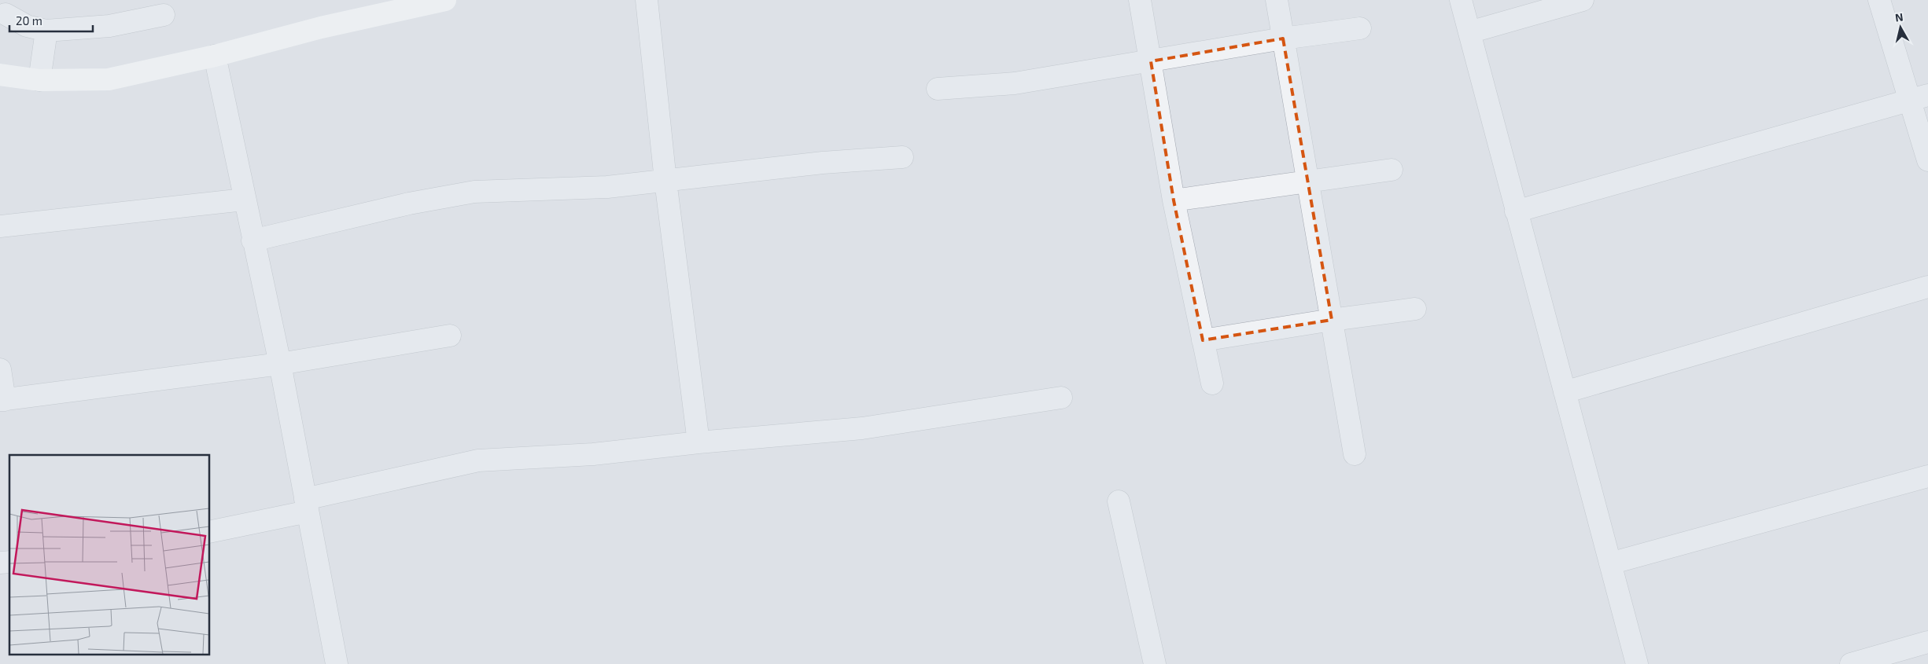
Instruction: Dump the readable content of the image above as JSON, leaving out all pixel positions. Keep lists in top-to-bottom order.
{
  "scale_bar": "20 m",
  "north": "top"
}
